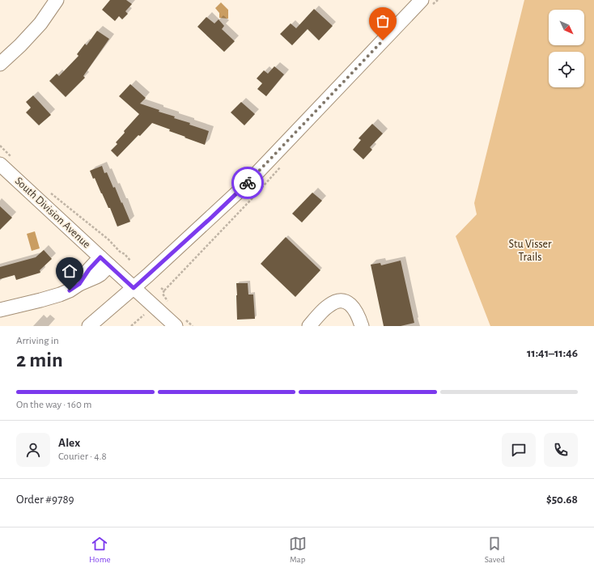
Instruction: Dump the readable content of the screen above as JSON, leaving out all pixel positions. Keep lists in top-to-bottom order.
{
  "streets": {
    "street": ["South Division Avenue"]
  },
  "parks": ["Stu Visser Trails"],
  "north": "bottom right",
  "page": {
    "heading": ["2 min", "Arriving in", "11:41–11:46"],
    "panel": [
      "Alex",
      "Courier · 4.8",
      "Order #9789",
      "$50.68"
    ],
    "bar": "On the way · 160 m",
    "tabs": ["Home", "Map", "Saved"]
  }
}
